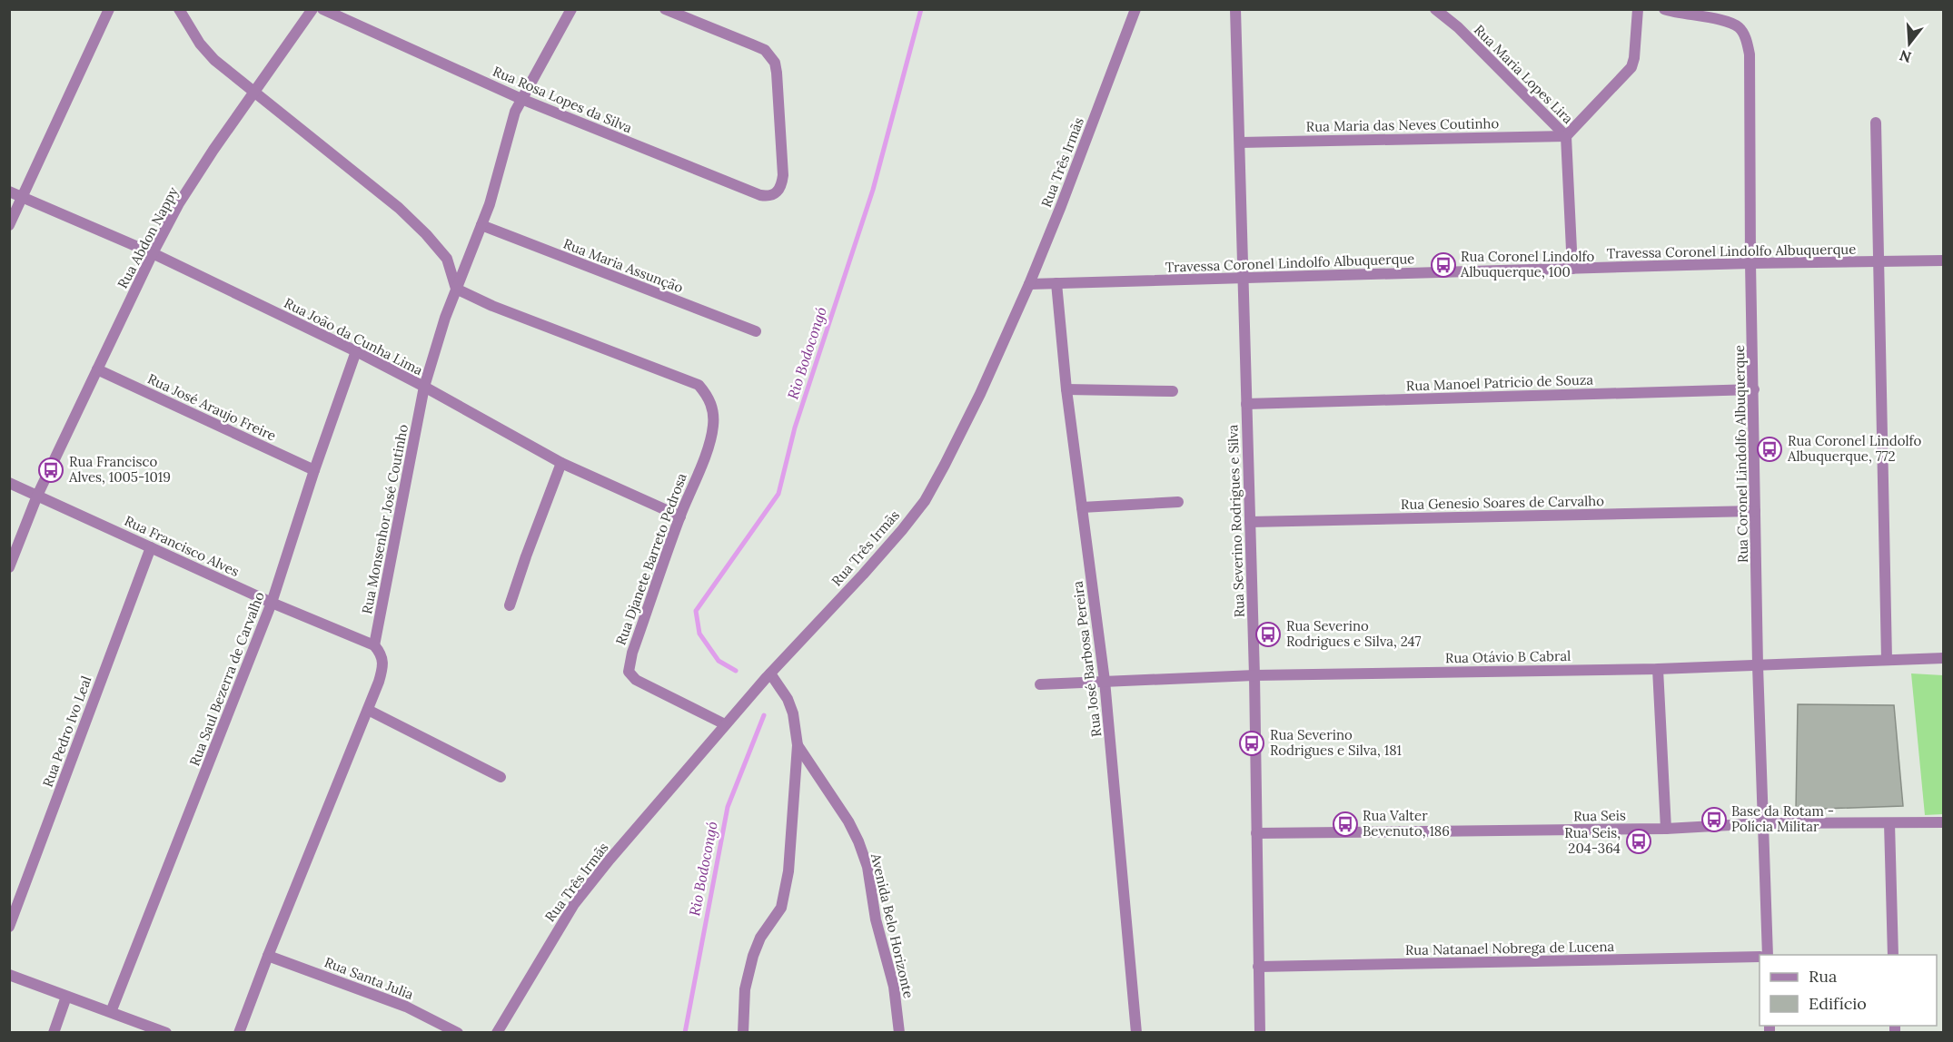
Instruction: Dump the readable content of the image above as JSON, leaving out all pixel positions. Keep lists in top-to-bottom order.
{
  "streets": {
    "street": [
      "Rua Maria Lopes Lira",
      "Rua Rosa Lopes da Silva",
      "Rua Maria das Neves Coutinho",
      "Rua Três Irmãs",
      "Rua Abdon Nappy",
      "Travessa Coronel Lindolfo Albuquerque",
      "Rua Maria Assunção",
      "Rua João da Cunha Lima",
      "Rua Manoel Patricio de Souza",
      "Rua José Araujo Freire",
      "Rua Coronel Lindolfo Albuquerque",
      "Rua Genesio Soares de Carvalho",
      "Rua Monsenhor José Coutinho",
      "Rua Severino Rodrigues e Silva",
      "Rua Francisco Alves",
      "Rua Djanete Barreto Pedrosa",
      "Rua Otávio B Cabral",
      "Rua José Barbosa Pereira",
      "Rua Saul Bezerra de Carvalho",
      "Rua Pedro Ivo Leal",
      "Rua Seis",
      "Avenida Belo Horizonte",
      "Rua Natanael Nobrega de Lucena",
      "Rua Santa Julia"
    ]
  },
  "crossings": [
    ["Rua Maria Lopes Lira", "Rua Maria das Neves Coutinho"],
    ["Rua Maria Lopes Lira", "Travessa Coronel Lindolfo Albuquerque"],
    ["Rua Rosa Lopes da Silva", "Rua Monsenhor José Coutinho"],
    ["Rua Maria das Neves Coutinho", "Rua Severino Rodrigues e Silva"],
    ["Rua Três Irmãs", "Travessa Coronel Lindolfo Albuquerque"],
    ["Rua Três Irmãs", "Rua Djanete Barreto Pedrosa"],
    ["Rua Abdon Nappy", "Rua João da Cunha Lima"],
    ["Rua Abdon Nappy", "Rua José Araujo Freire"],
    ["Rua Abdon Nappy", "Rua Francisco Alves"],
    ["Travessa Coronel Lindolfo Albuquerque", "Rua Coronel Lindolfo Albuquerque"],
    ["Travessa Coronel Lindolfo Albuquerque", "Rua Severino Rodrigues e Silva"],
    ["Travessa Coronel Lindolfo Albuquerque", "Rua José Barbosa Pereira"],
    ["Rua Maria Assunção", "Rua Monsenhor José Coutinho"],
    ["Rua João da Cunha Lima", "Rua Monsenhor José Coutinho"],
    ["Rua João da Cunha Lima", "Rua Djanete Barreto Pedrosa"],
    ["Rua João da Cunha Lima", "Rua Saul Bezerra de Carvalho"],
    ["Rua Manoel Patricio de Souza", "Rua Coronel Lindolfo Albuquerque"],
    ["Rua Manoel Patricio de Souza", "Rua Severino Rodrigues e Silva"],
    ["Rua José Araujo Freire", "Rua Saul Bezerra de Carvalho"],
    ["Rua Coronel Lindolfo Albuquerque", "Rua Genesio Soares de Carvalho"],
    ["Rua Coronel Lindolfo Albuquerque", "Rua Otávio B Cabral"],
    ["Rua Coronel Lindolfo Albuquerque", "Rua Seis"],
    ["Rua Genesio Soares de Carvalho", "Rua Severino Rodrigues e Silva"],
    ["Rua Monsenhor José Coutinho", "Rua Francisco Alves"],
    ["Rua Monsenhor José Coutinho", "Rua Djanete Barreto Pedrosa"],
    ["Rua Monsenhor José Coutinho", "Rua Santa Julia"],
    ["Rua Severino Rodrigues e Silva", "Rua Otávio B Cabral"],
    ["Rua Severino Rodrigues e Silva", "Rua Seis"],
    ["Rua Severino Rodrigues e Silva", "Rua Natanael Nobrega de Lucena"],
    ["Rua Francisco Alves", "Rua Saul Bezerra de Carvalho"],
    ["Rua Francisco Alves", "Rua Pedro Ivo Leal"],
    ["Rua Otávio B Cabral", "Rua José Barbosa Pereira"]
  ],
  "water": ["Rio Bodocongó"],
  "places": {
    "bus stop": [
      "Rua Coronel Lindolfo Albuquerque, 100",
      "Rua Coronel Lindolfo Albuquerque, 772",
      "Rua Francisco Alves, 1005-1019",
      "Rua Severino Rodrigues e Silva, 247",
      "Rua Severino Rodrigues e Silva, 181",
      "Base da Rotam - Polícia Militar",
      "Rua Valter Bevenuto, 186",
      "Rua Seis, 204-364"
    ]
  },
  "legend": ["Rua", "Edifício"],
  "north": "bottom"
}
